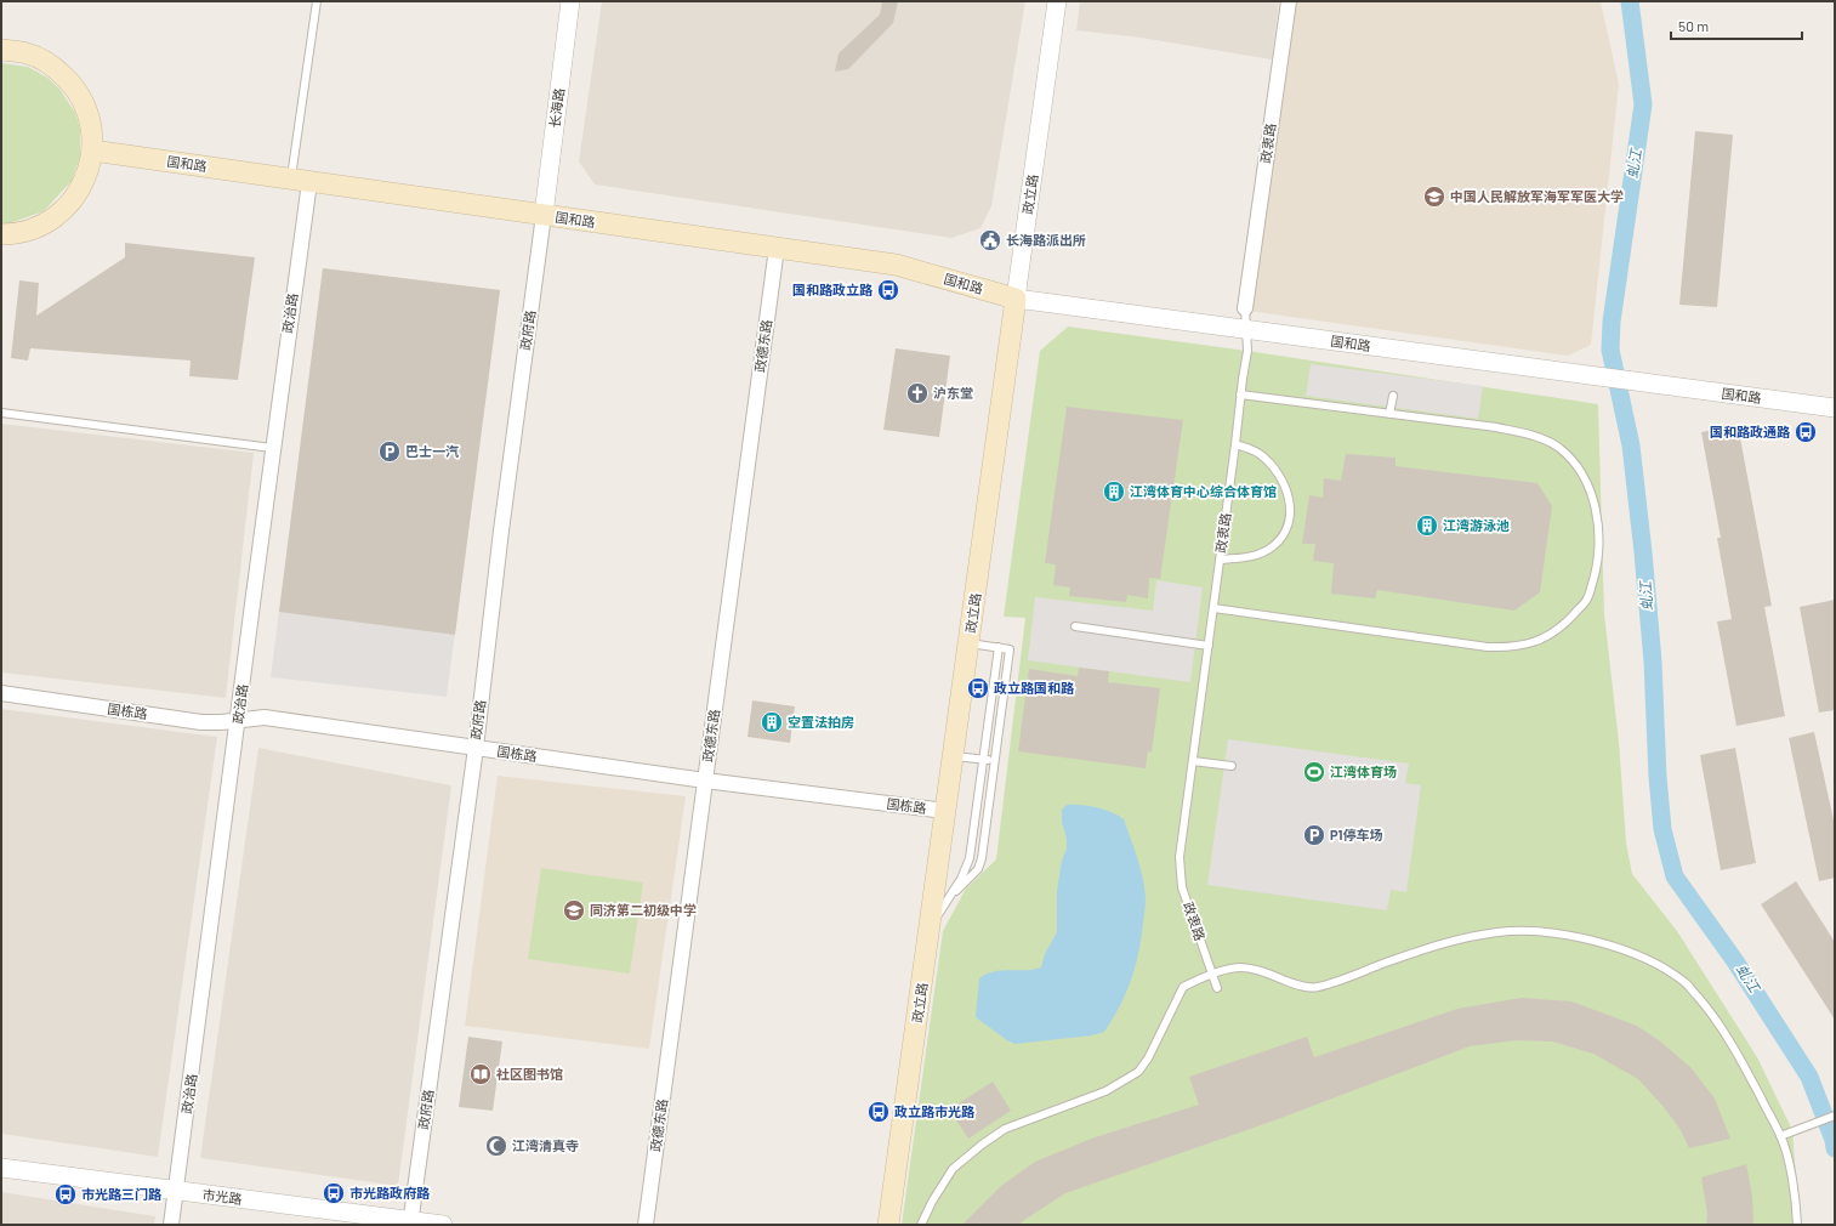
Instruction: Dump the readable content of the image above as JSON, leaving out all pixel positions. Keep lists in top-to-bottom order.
{
  "streets": {
    "main road": ["国和路", "政立路"],
    "street": [
      "长海路",
      "政衷路",
      "政治路",
      "政府路",
      "政德东路",
      "国栋路",
      "市光路"
    ]
  },
  "crossings": [
    ["长海路", "国和路"],
    ["长海路", "政府路"],
    ["政衷路", "国和路"],
    ["国和路", "政立路"],
    ["国和路", "政治路"],
    ["国和路", "政府路"],
    ["国和路", "政德东路"],
    ["政立路", "国栋路"],
    ["政治路", "国栋路"],
    ["政治路", "市光路"],
    ["政府路", "国栋路"],
    ["政府路", "市光路"],
    ["政德东路", "国栋路"]
  ],
  "water": ["虬江"],
  "places": {
    "school or university": ["中国人民解放军海军军医大学", "同济第二初级中学"],
    "public building": ["长海路派出所"],
    "bus stop": [
      "国和路政立路",
      "国和路政通路",
      "政立路国和路",
      "政立路市光路",
      "市光路政府路",
      "市光路三门路"
    ],
    "church": ["沪东堂"],
    "parking": ["巴士一汽", "P1停车场"],
    "building": ["江湾体育中心综合体育馆", "江湾游泳池", "空置法拍房"],
    "sports": ["江湾体育场"],
    "library": ["社区图书馆"],
    "mosque": ["江湾清真寺"]
  },
  "scale_bar": "50 m"
}
